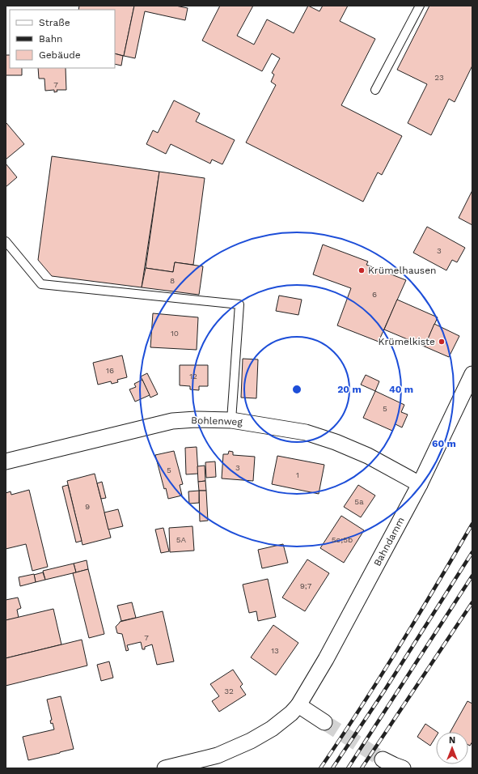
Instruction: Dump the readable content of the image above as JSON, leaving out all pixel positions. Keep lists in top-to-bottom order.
{
  "streets": {
    "street": ["Bohlenweg", "Bahndamm"]
  },
  "crossings": [
    ["Bohlenweg", "Bahndamm"]
  ],
  "places": ["Krümelhausen", "Krümelkiste"],
  "house_numbers": [
    "23",
    "7",
    "3",
    "8",
    "6",
    "10",
    "16",
    "12",
    "5",
    "3",
    "5",
    "1",
    "5a",
    "9",
    "5A",
    "5c;5b",
    "9;7",
    "7",
    "13",
    "32"
  ],
  "legend": ["Straße", "Bahn", "Gebäude"],
  "north": "top",
  "rings": ["20 m", "40 m", "60 m"]
}
